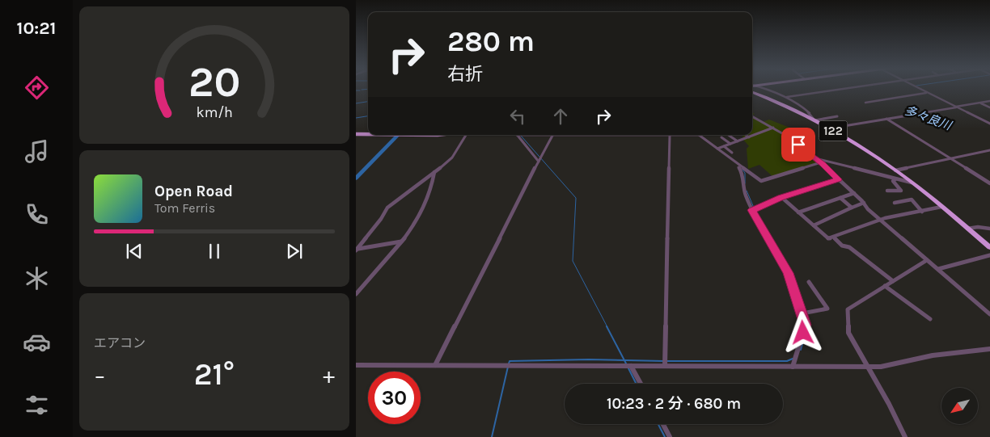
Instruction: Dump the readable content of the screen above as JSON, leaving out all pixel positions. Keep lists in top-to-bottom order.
{
  "streets": {
    "highway": ["122"]
  },
  "water": ["多々良川"],
  "north": "bottom left",
  "page": {
    "tabs": "10:21",
    "turn": ["280 m", "右折"],
    "song": ["Open Road", "Tom Ferris"],
    "tile": "エアコン",
    "heat": ["−", "21°", "+"],
    "limit": "30",
    "trip": "10:23 · 2 分 · 680 m",
    "gauge": ["20", "km/h"]
  }
}
